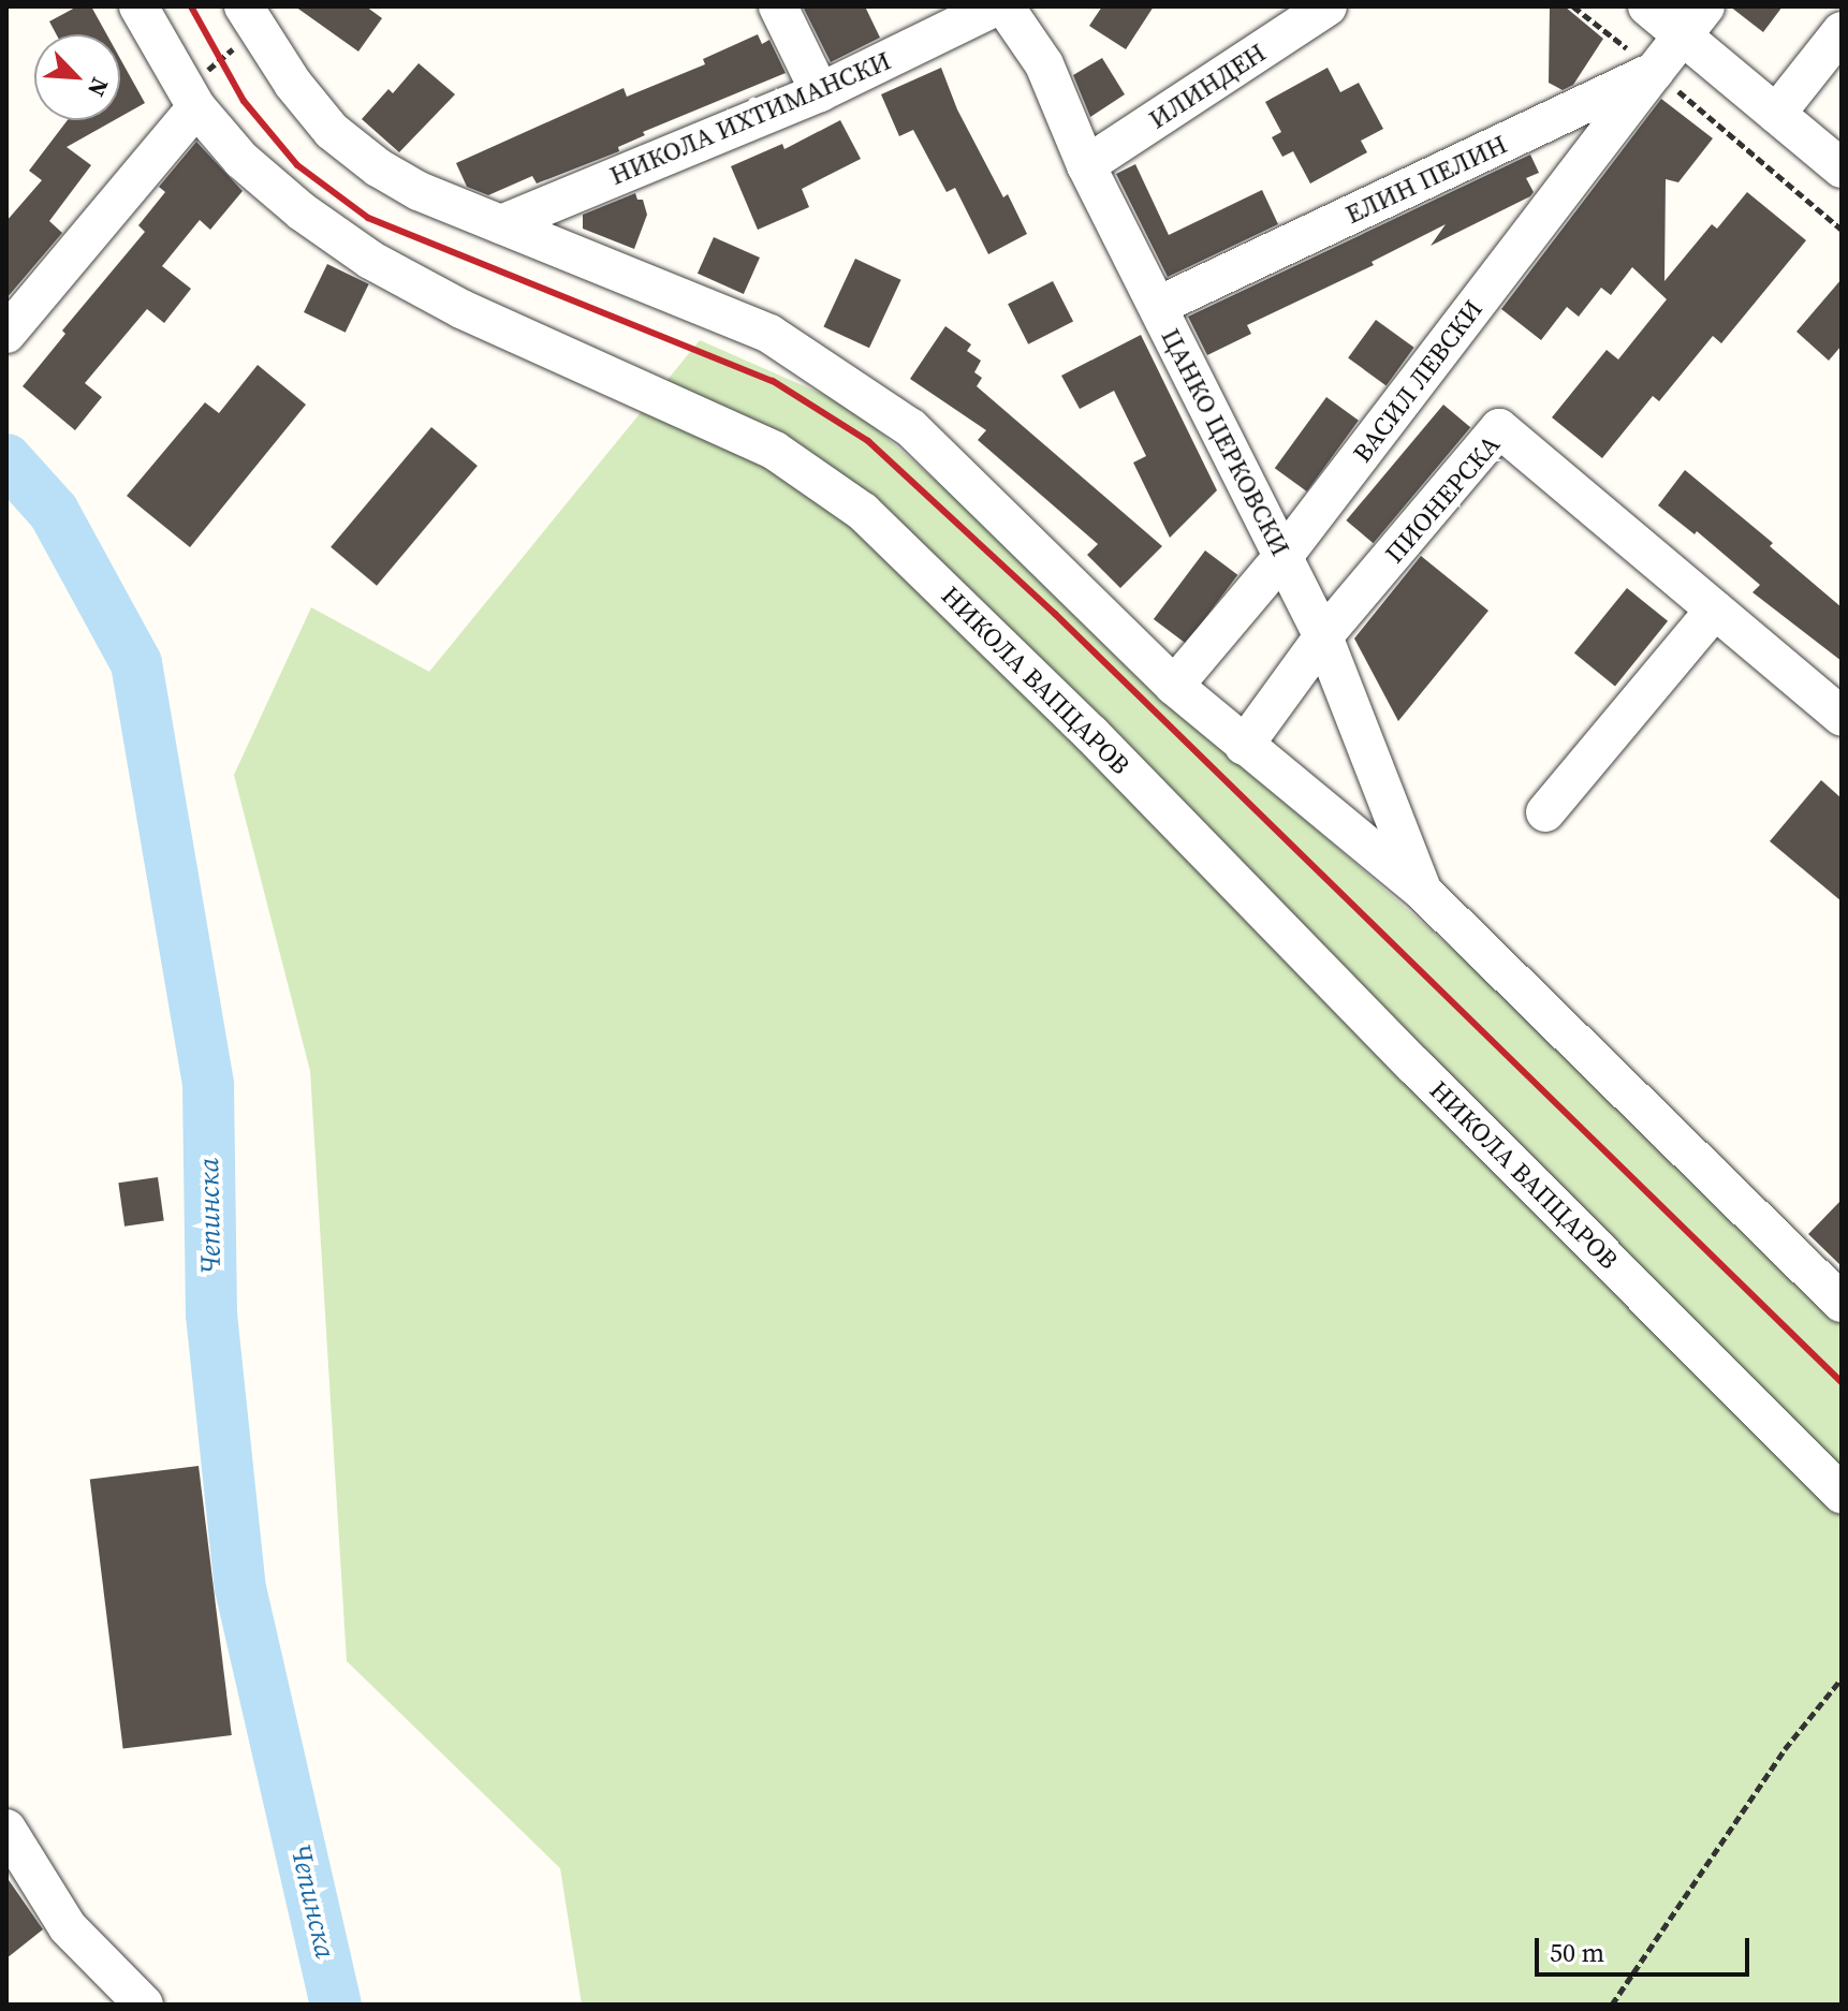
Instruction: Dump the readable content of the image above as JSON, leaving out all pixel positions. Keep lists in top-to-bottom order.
{
  "streets": {
    "street": [
      "ИЛИНДЕН",
      "НИКОЛА ИХТИМАНСКИ",
      "ЕЛИН ПЕЛИН",
      "ВАСИЛ ЛЕВСКИ",
      "ЦАНКО ЦЕРКОВСКИ",
      "ПИОНЕРСКА",
      "НИКОЛА ВАПЦАРОВ"
    ]
  },
  "crossings": [
    ["ИЛИНДЕН", "ЦАНКО ЦЕРКОВСКИ"],
    ["ЕЛИН ПЕЛИН", "ВАСИЛ ЛЕВСКИ"],
    ["ЕЛИН ПЕЛИН", "ЦАНКО ЦЕРКОВСКИ"],
    ["ВАСИЛ ЛЕВСКИ", "ЦАНКО ЦЕРКОВСКИ"],
    ["ЦАНКО ЦЕРКОВСКИ", "ПИОНЕРСКА"]
  ],
  "water": ["Чепинска"],
  "scale_bar": "50 m",
  "north": "bottom right"
}
